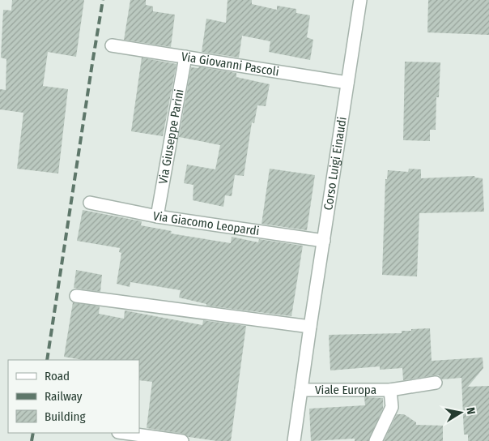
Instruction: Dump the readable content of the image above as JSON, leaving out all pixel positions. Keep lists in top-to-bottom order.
{
  "streets": {
    "street": [
      "Via Giovanni Pascoli",
      "Via Giuseppe Parini",
      "Corso Luigi Einaudi",
      "Via Giacomo Leopardi",
      "Viale Europa"
    ]
  },
  "crossings": [
    ["Via Giovanni Pascoli", "Via Giuseppe Parini"],
    ["Via Giovanni Pascoli", "Corso Luigi Einaudi"],
    ["Via Giuseppe Parini", "Via Giacomo Leopardi"],
    ["Corso Luigi Einaudi", "Via Giacomo Leopardi"],
    ["Corso Luigi Einaudi", "Viale Europa"]
  ],
  "legend": ["Road", "Railway", "Building"],
  "north": "right"
}
